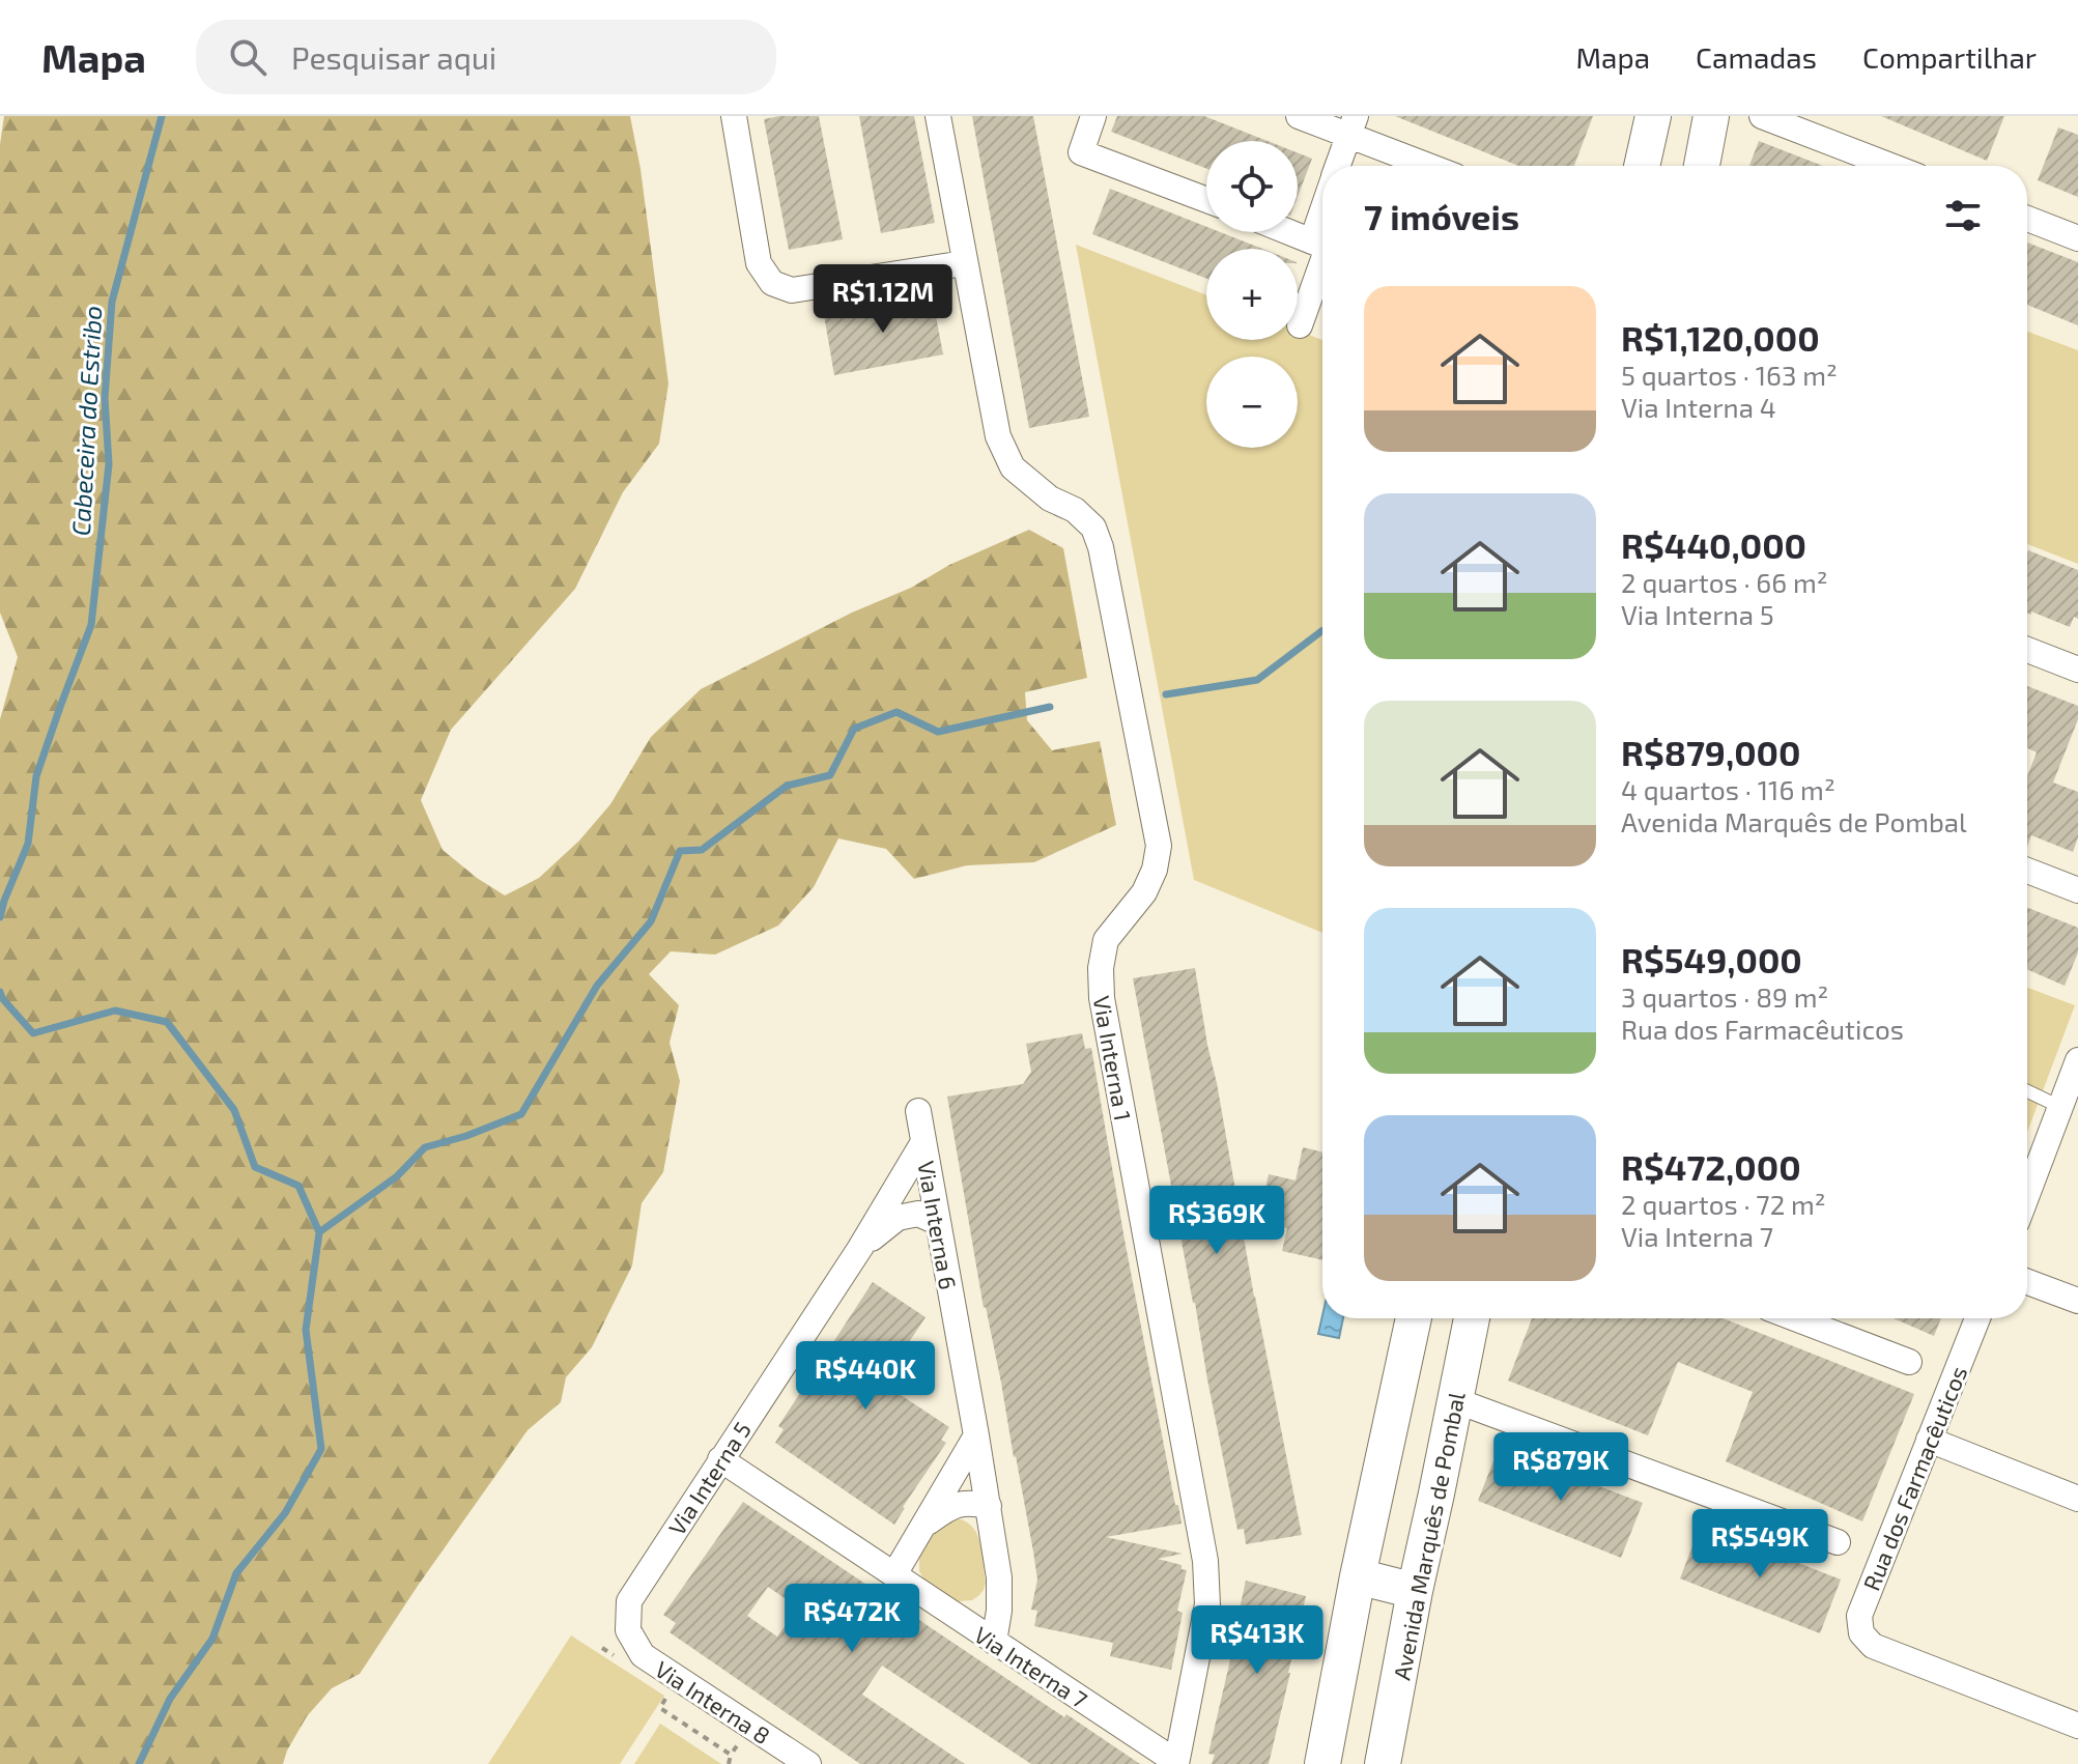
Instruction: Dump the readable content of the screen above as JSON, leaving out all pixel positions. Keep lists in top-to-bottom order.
{
  "streets": {
    "main road": ["Avenida Marquês de Pombal"],
    "street": [
      "Via Interna 1",
      "Via Interna 6",
      "Via Interna 5",
      "Rua dos Farmacêuticos",
      "Via Interna 7",
      "Via Interna 8"
    ]
  },
  "crossings": [
    ["Via Interna 1", "Via Interna 7"],
    ["Via Interna 6", "Via Interna 5"],
    ["Via Interna 6", "Via Interna 7"],
    ["Via Interna 5", "Via Interna 7"],
    ["Via Interna 5", "Via Interna 8"]
  ],
  "water": ["Cabeceira do Estribo"],
  "page": {
    "header": "Mapa",
    "search": "Pesquisar aqui",
    "nav": ["Mapa", "Camadas", "Compartilhar"],
    "map_buttons": ["+", "−"],
    "heading": "7 imóveis",
    "price": [
      "R$1.12M",
      "R$369K",
      "R$440K",
      "R$879K",
      "R$549K",
      "R$472K",
      "R$413K"
    ],
    "list": [
      {
        "name": "R$1,120,000",
        "note": "5 quartos · 163 m² · Via Interna 4"
      },
      {
        "name": "R$440,000",
        "note": "2 quartos · 66 m² · Via Interna 5"
      },
      {
        "name": "R$879,000",
        "note": "4 quartos · 116 m² · Avenida Marquês de Pombal"
      },
      {
        "name": "R$549,000",
        "note": "3 quartos · 89 m² · Rua dos Farmacêuticos"
      },
      {
        "name": "R$472,000",
        "note": "2 quartos · 72 m² · Via Interna 7"
      }
    ]
  }
}
